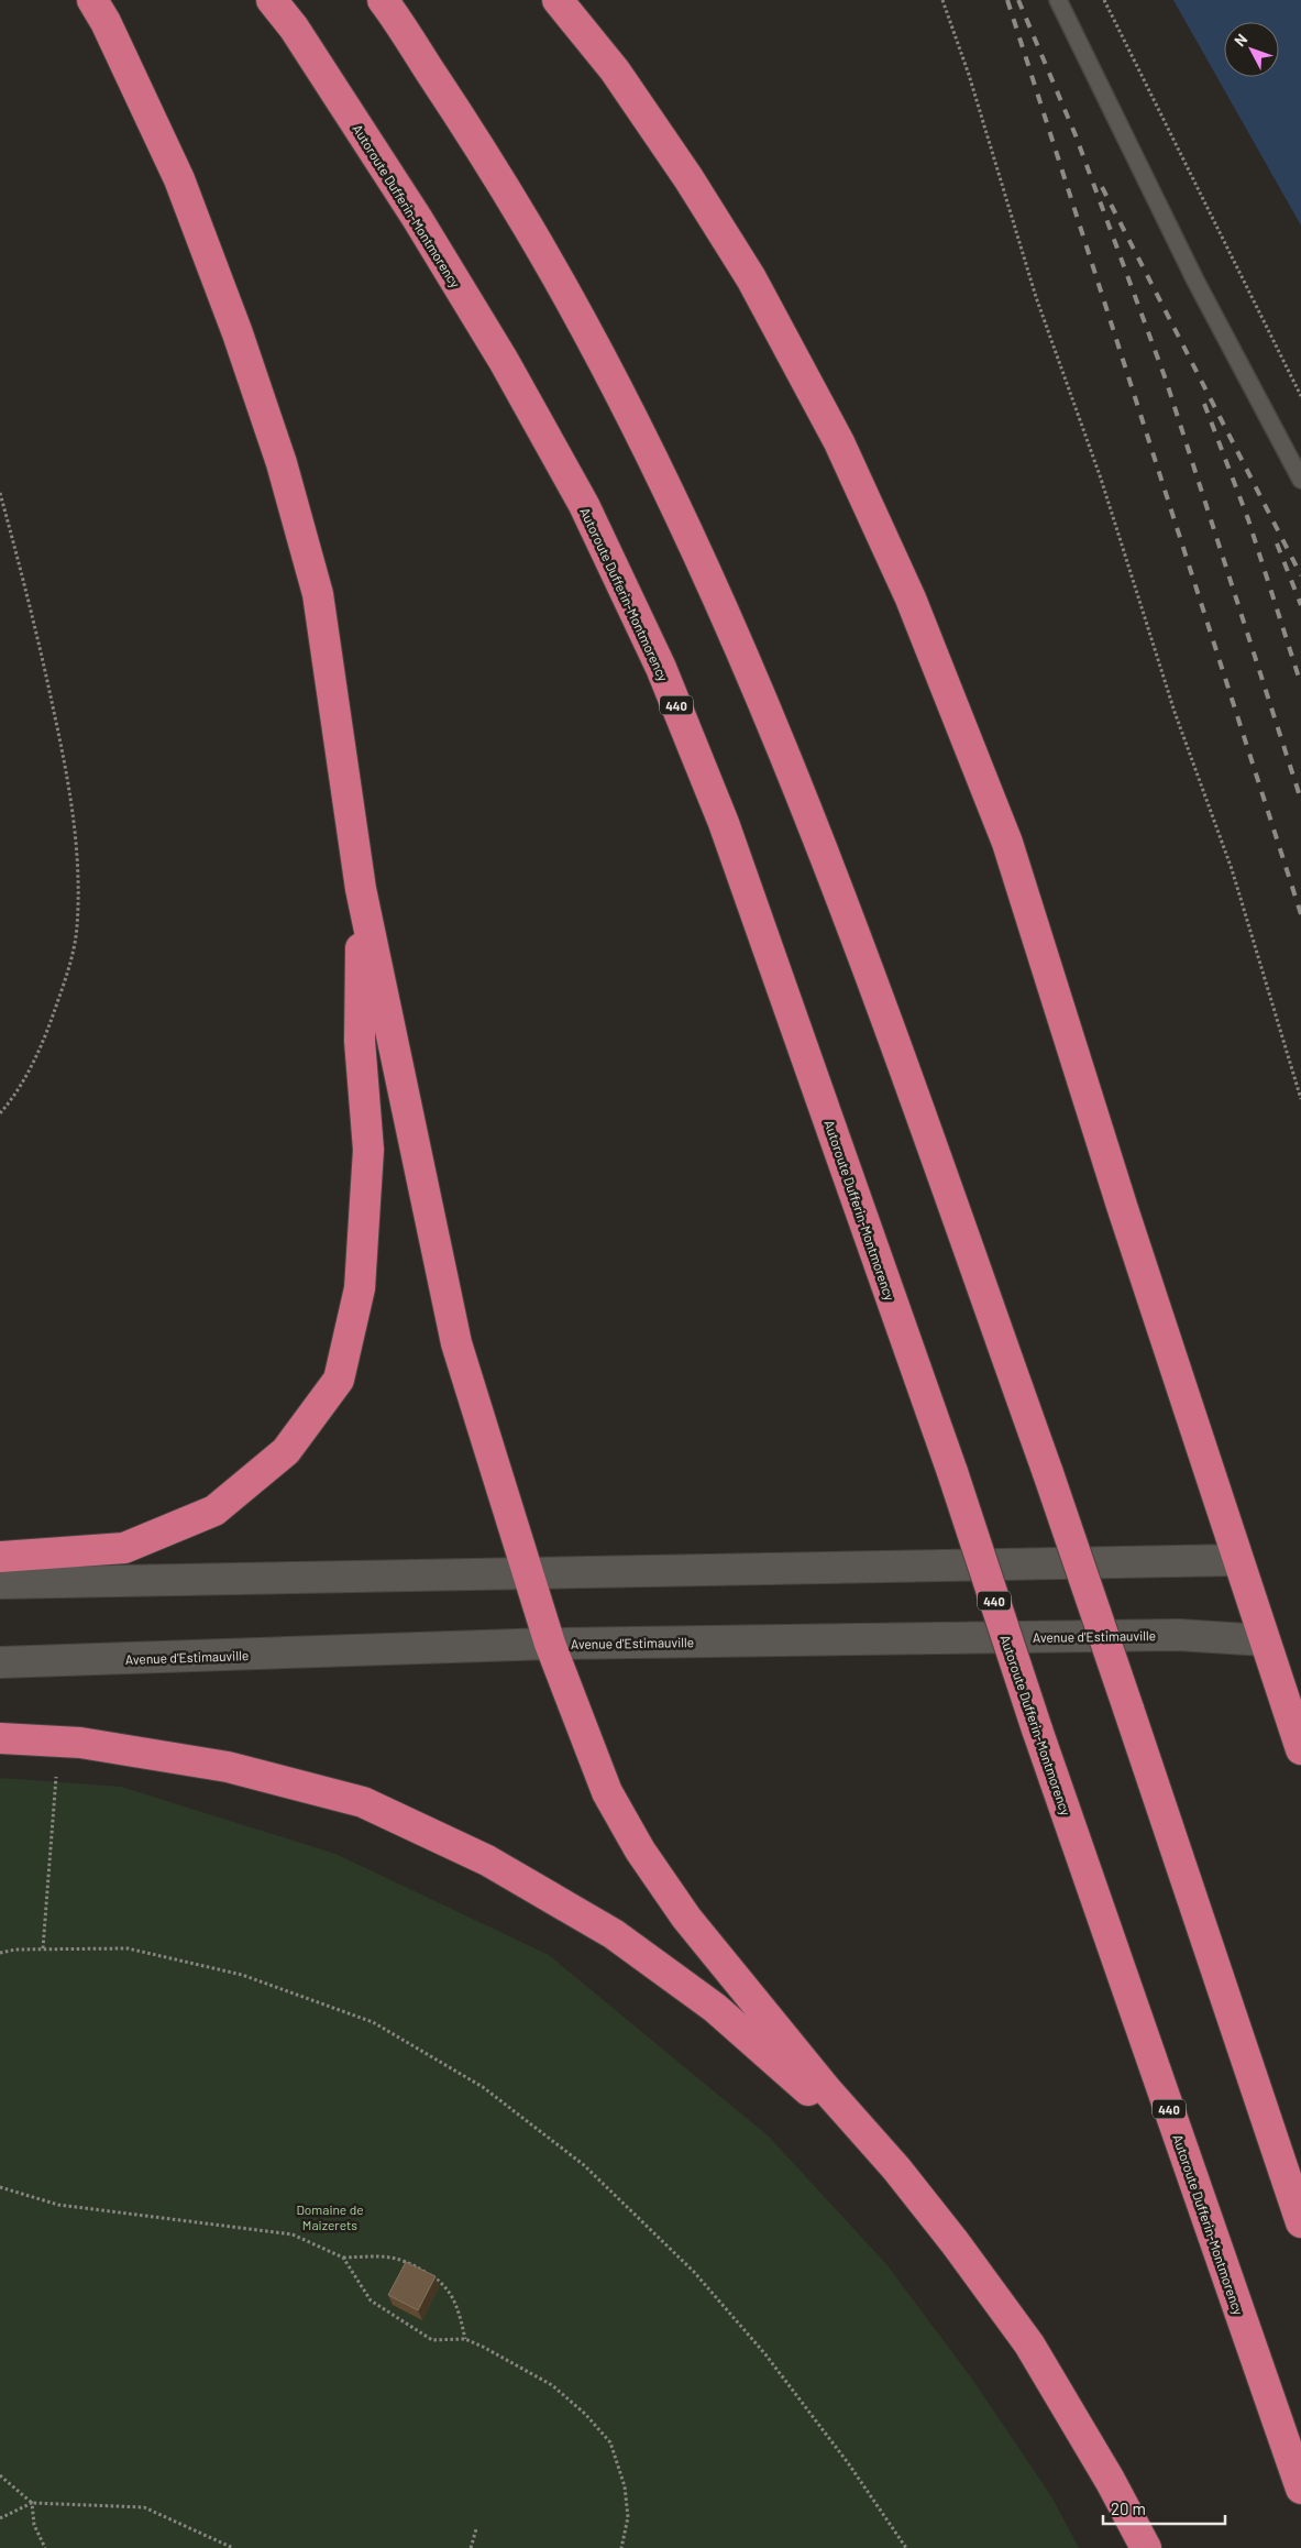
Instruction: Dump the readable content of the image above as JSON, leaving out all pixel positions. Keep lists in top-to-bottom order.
{
  "streets": {
    "highway": ["Autoroute Dufferin-Montmorency", "440"],
    "main road": ["Avenue d'Estimauville"]
  },
  "parks": ["Domaine de Maizerets"],
  "scale_bar": "20 m",
  "north": "top left"
}
